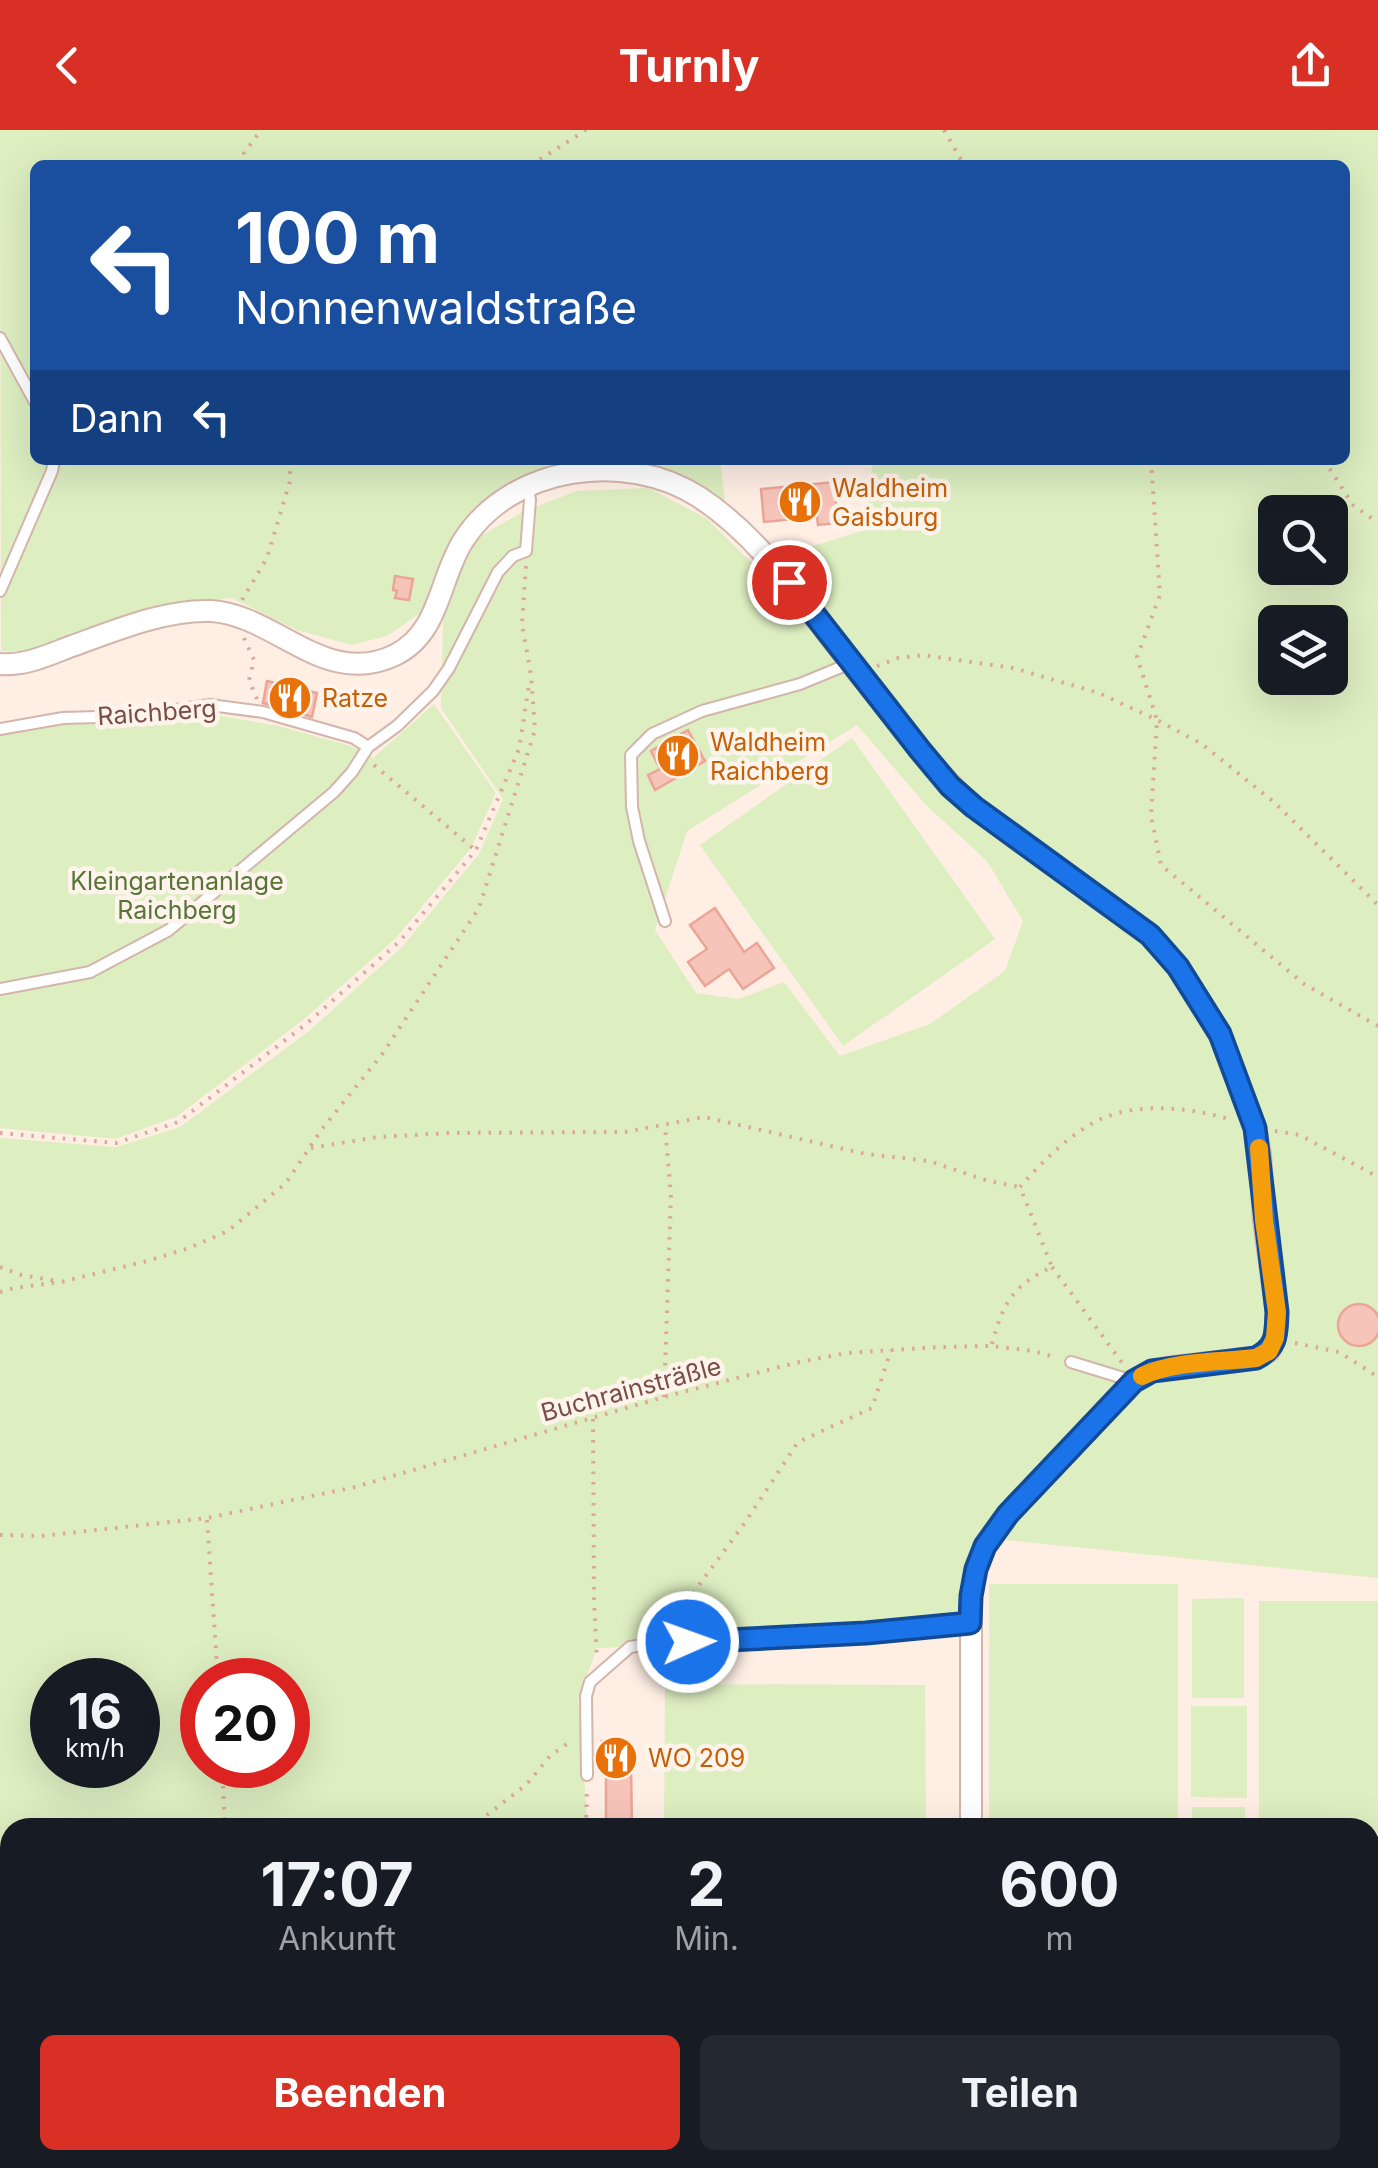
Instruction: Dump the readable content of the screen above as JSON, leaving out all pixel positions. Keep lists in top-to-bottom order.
{
  "streets": {
    "lane": ["Raichberg"],
    "path": ["Buchrainsträßle"]
  },
  "parks": ["Kleingartenanlage Raichberg"],
  "places": {
    "restaurant": [
      "Waldheim Gaisburg",
      "Ratze",
      "Waldheim Raichberg",
      "WO 209"
    ]
  },
  "page": {
    "header": "Turnly",
    "turn": ["100 m", "Nonnenwaldstraße"],
    "then": "Dann",
    "speed": "16 km/h",
    "limit": "20",
    "eta": [
      "17:07",
      "Ankunft",
      "2",
      "Min.",
      "600",
      "m"
    ],
    "buttons": ["Beenden", "Teilen"]
  }
}
